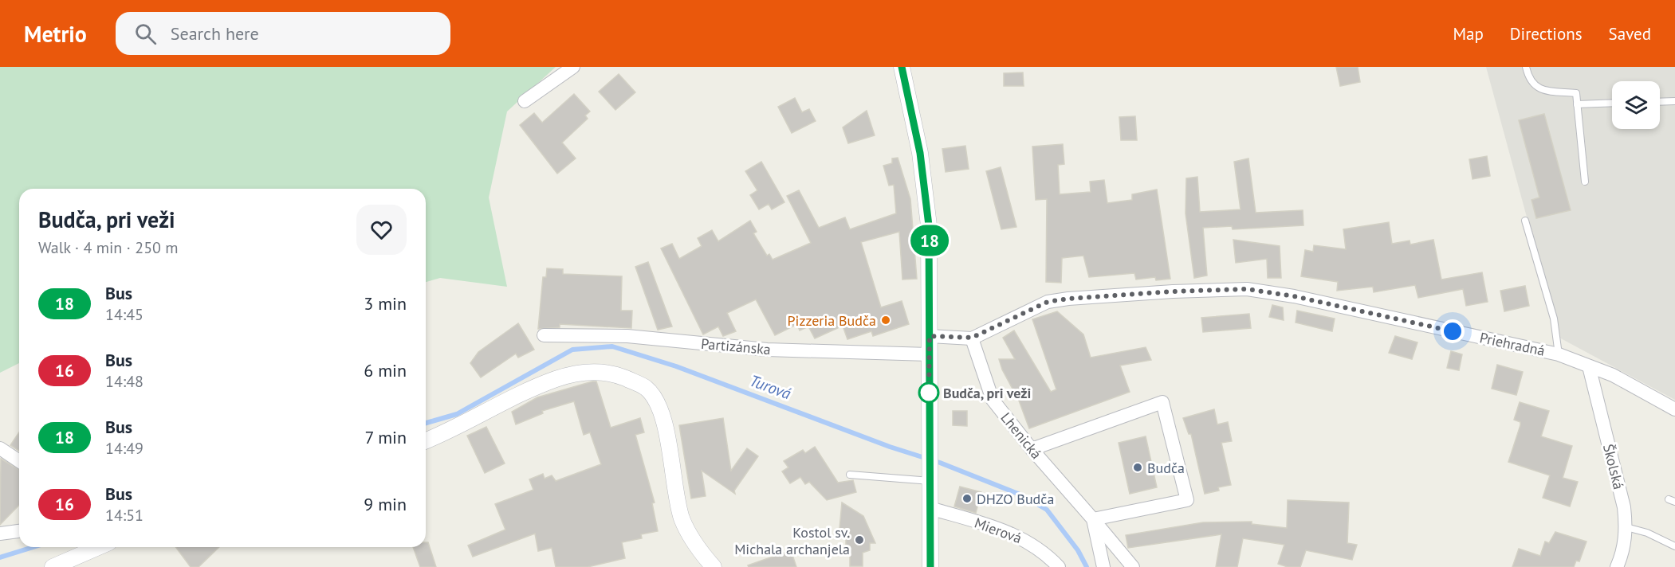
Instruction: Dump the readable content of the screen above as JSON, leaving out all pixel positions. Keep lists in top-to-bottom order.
{
  "streets": {
    "street": [
      "Priehradná",
      "Partizánska",
      "Lhenická",
      "Školská",
      "Mierová"
    ]
  },
  "crossings": [
    ["Priehradná", "Lhenická"],
    ["Priehradná", "Školská"]
  ],
  "water": ["Turová"],
  "places": [
    "Pizzeria Budča",
    "Budča, pri veži",
    "Budča",
    "DHZO Budča",
    "Kostol sv. Michala archanjela"
  ],
  "lines": ["bus line 18"],
  "page": {
    "header": "Metrio",
    "search": "Search here",
    "nav": ["Map", "Directions", "Saved"],
    "on_map": "18",
    "heading": ["Budča, pri veži", "Walk · 4 min · 250 m"],
    "list": [
      {
        "mark": "18",
        "name": "Bus",
        "note": "14:45",
        "value": "3 min"
      },
      {
        "mark": "16",
        "name": "Bus",
        "note": "14:48",
        "value": "6 min"
      },
      {
        "mark": "18",
        "name": "Bus",
        "note": "14:49",
        "value": "7 min"
      },
      {
        "mark": "16",
        "name": "Bus",
        "note": "14:51",
        "value": "9 min"
      }
    ]
  }
}
